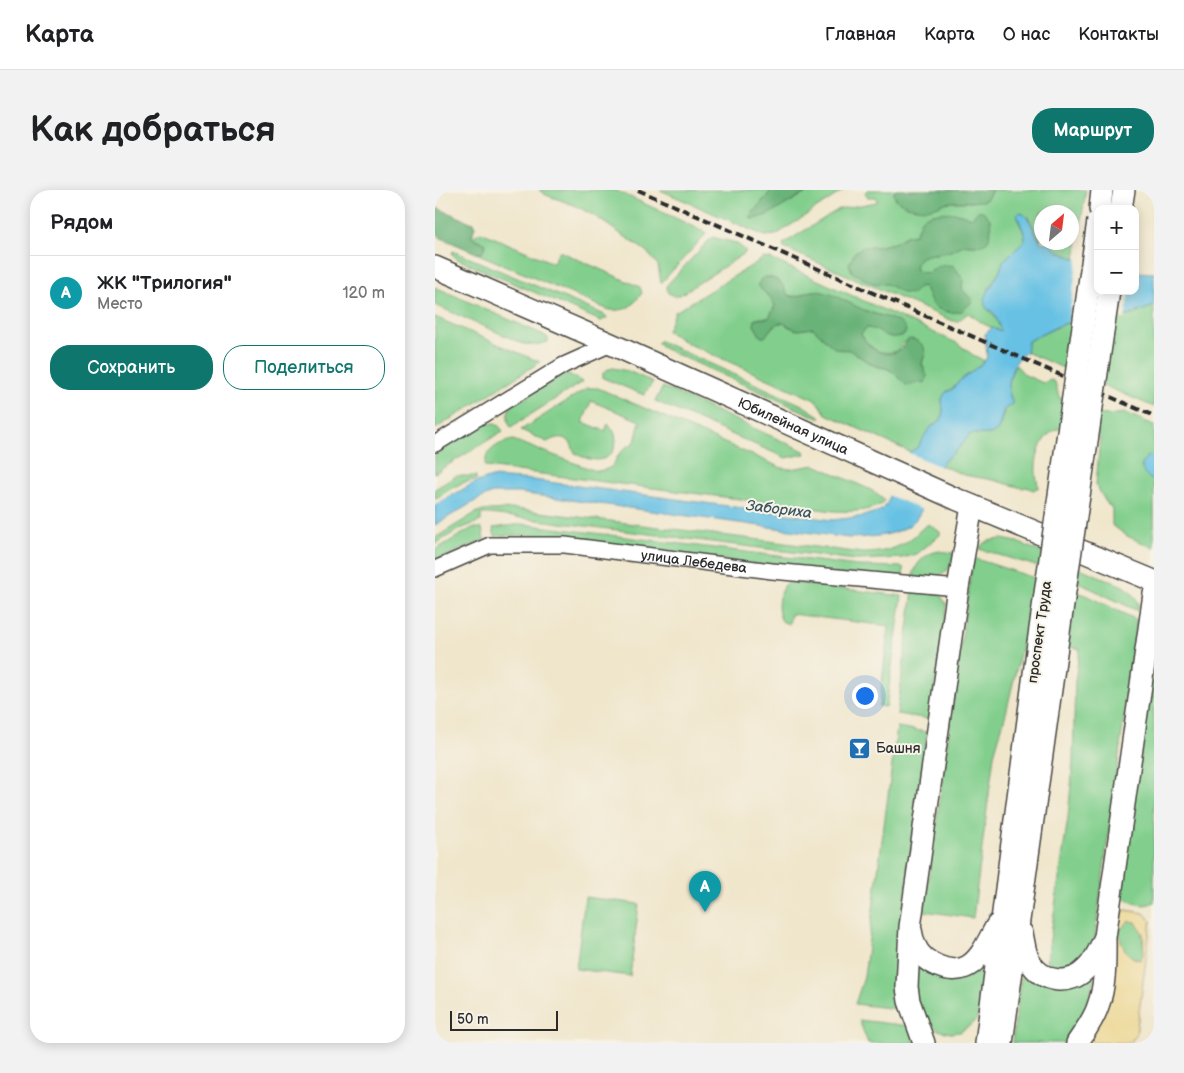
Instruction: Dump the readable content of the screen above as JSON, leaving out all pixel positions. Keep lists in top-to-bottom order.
{
  "streets": {
    "main road": ["Юбилейная улица", "проспект Труда"],
    "street": ["улица Лебедева"]
  },
  "water": ["Забориха"],
  "places": {
    "bar": ["Башня"]
  },
  "scale_bar": "50 m",
  "north": "top right",
  "page": {
    "header": "Карта",
    "nav": [
      "Главная",
      "Карта",
      "О нас",
      "Контакты"
    ],
    "buttons": [
      "Маршрут",
      ["Сохранить", "Поделиться"]
    ],
    "title": "Как добраться",
    "heading": "Рядом",
    "map_buttons": ["+", "−"],
    "list": [
      {
        "mark": "A",
        "name": "ЖК \"Трилогия\"",
        "note": "Место",
        "value": "120 m"
      }
    ],
    "pins": "A",
    "scale": "50 m"
  }
}
